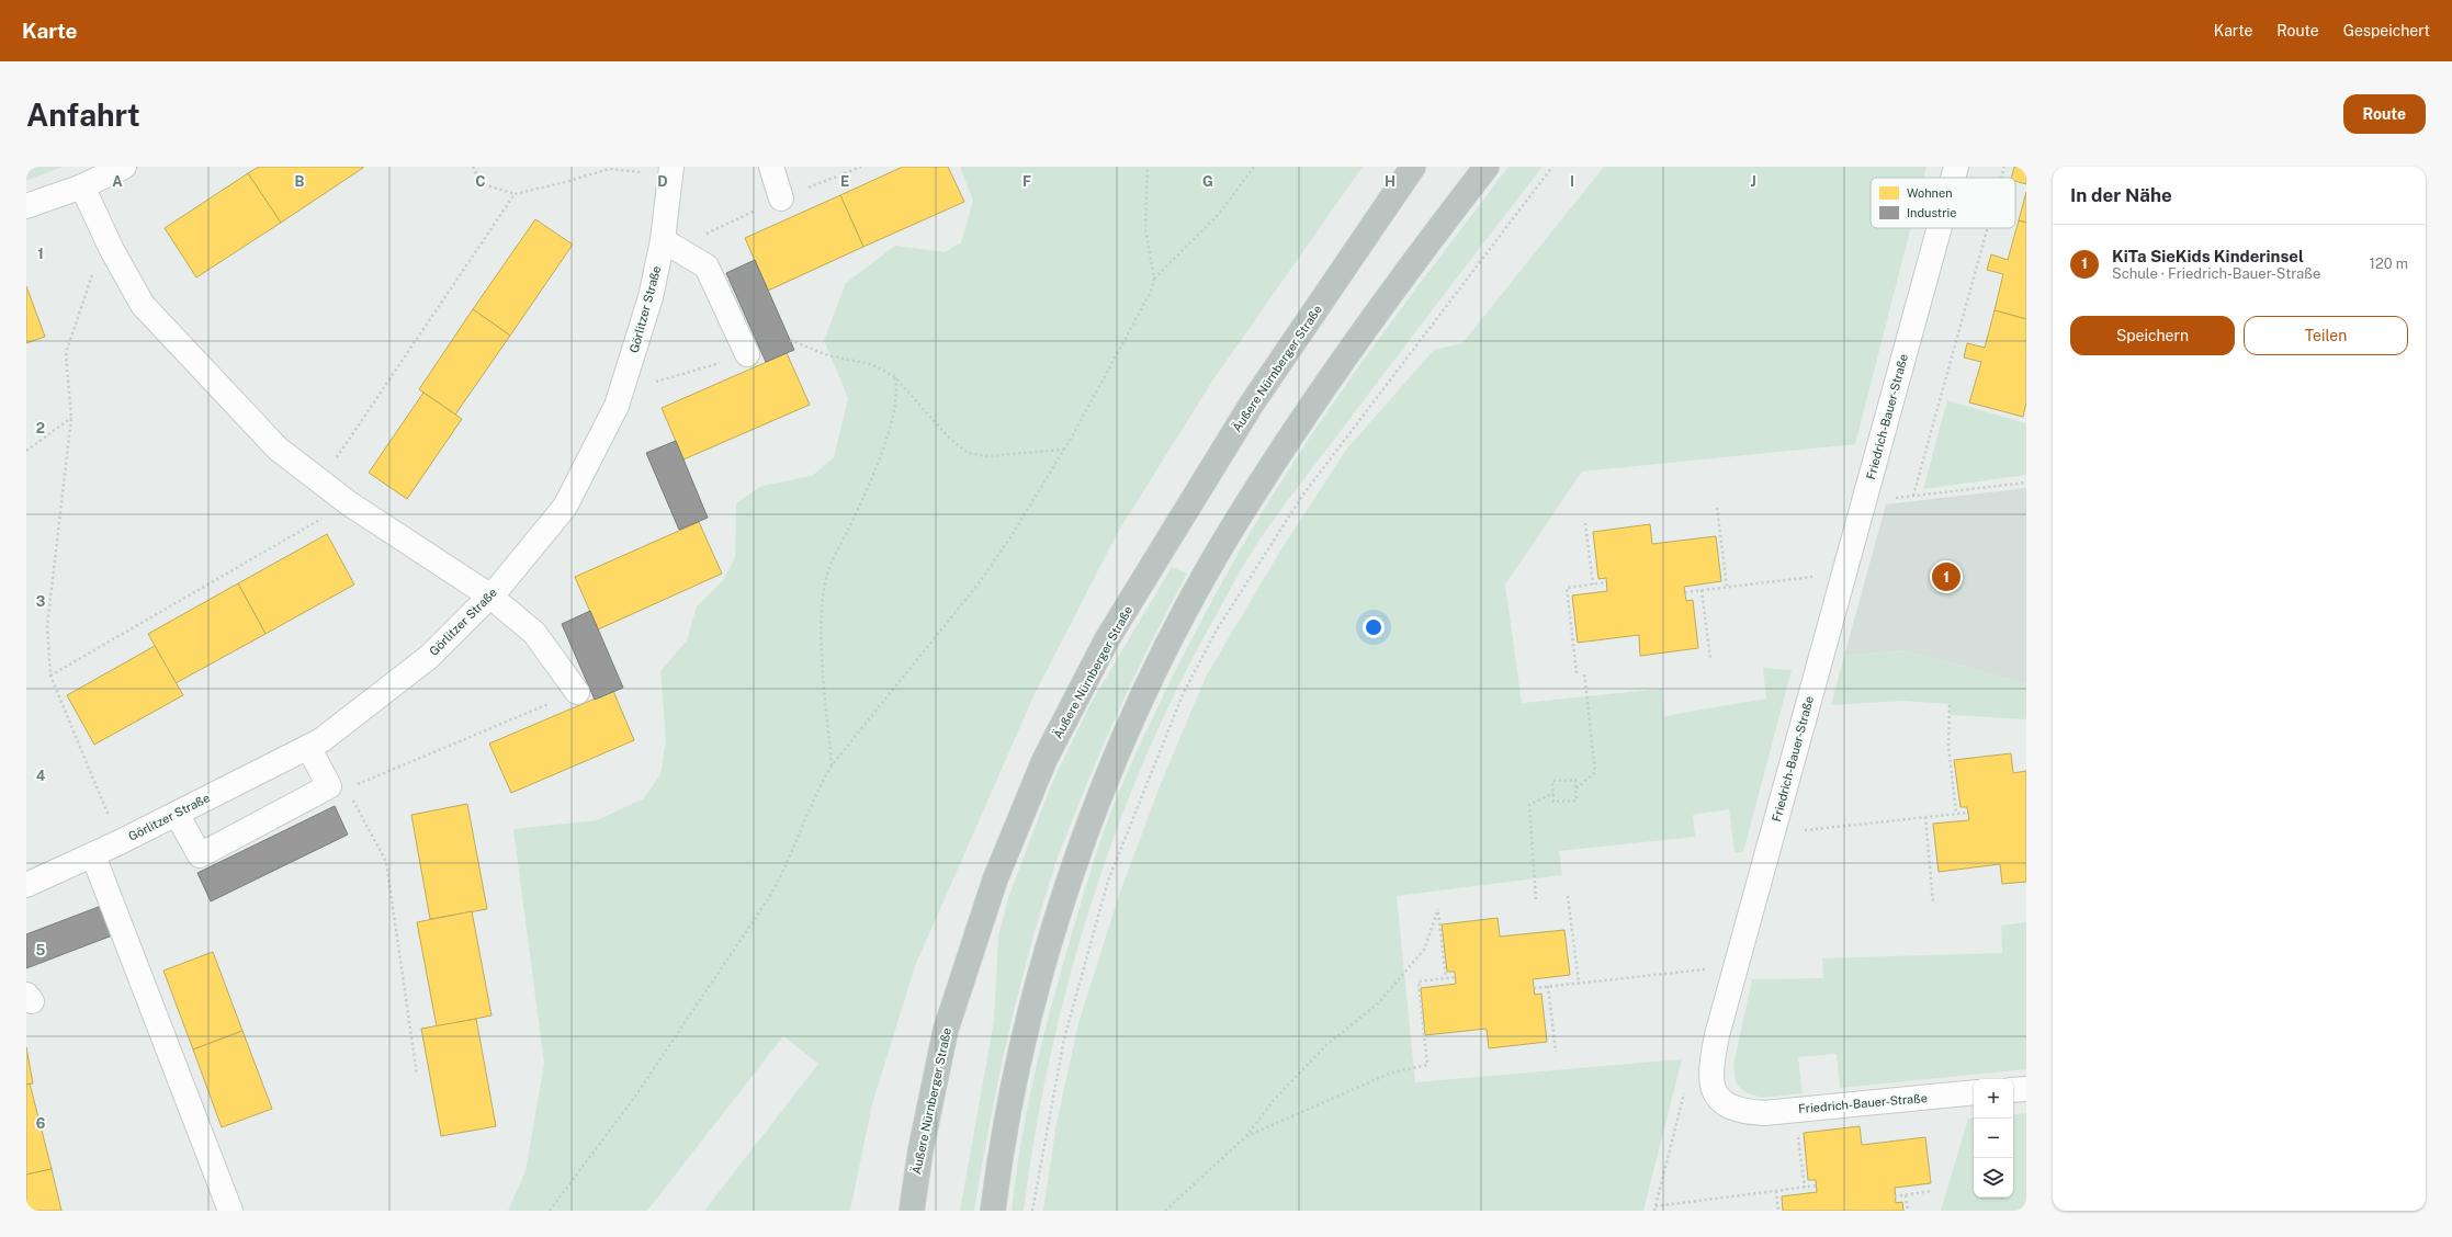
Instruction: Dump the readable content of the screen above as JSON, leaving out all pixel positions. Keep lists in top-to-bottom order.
{
  "streets": {
    "highway": ["Äußere Nürnberger Straße"],
    "street": ["Görlitzer Straße", "Friedrich-Bauer-Straße"]
  },
  "legend": ["Wohnen", "Industrie"],
  "page": {
    "header": "Karte",
    "nav": ["Karte", "Route", "Gespeichert"],
    "buttons": [
      "Route",
      ["Speichern", "Teilen"]
    ],
    "title": "Anfahrt",
    "heading": "In der Nähe",
    "list": [
      {
        "mark": "1",
        "name": "KiTa SieKids Kinderinsel",
        "note": "Schule · Friedrich-Bauer-Straße",
        "value": "120 m"
      }
    ],
    "pins": "1",
    "map_buttons": ["+", "−"]
  },
  "grid": {
    "columns": [
      "A",
      "B",
      "C",
      "D",
      "E",
      "F",
      "G",
      "H",
      "I",
      "J"
    ],
    "rows": [
      "1",
      "2",
      "3",
      "4",
      "5",
      "6"
    ]
  }
}
